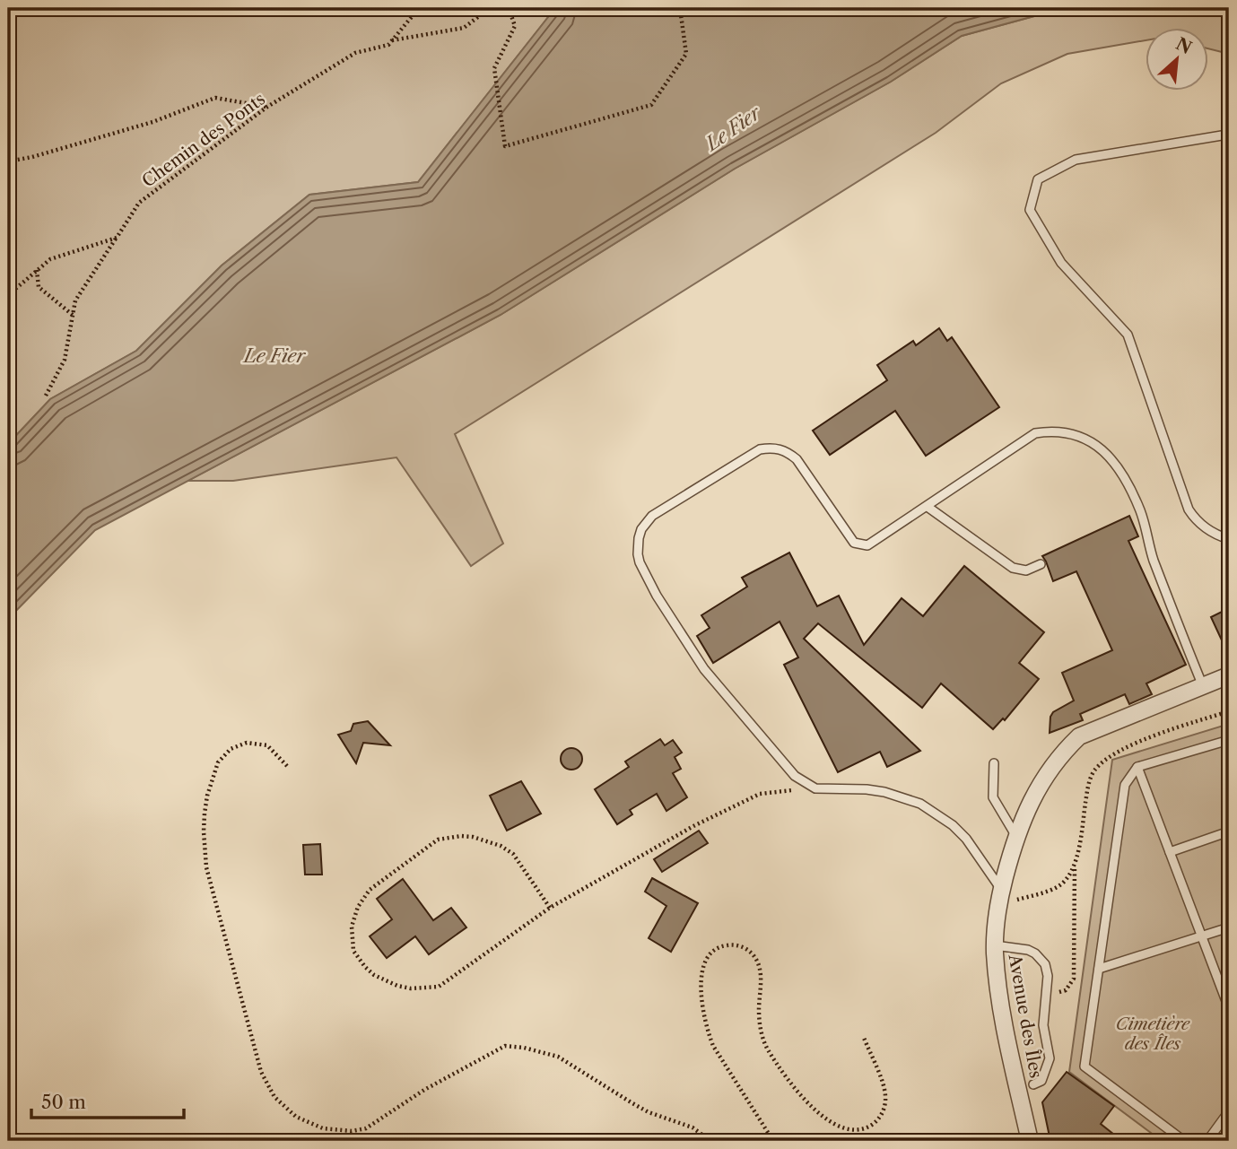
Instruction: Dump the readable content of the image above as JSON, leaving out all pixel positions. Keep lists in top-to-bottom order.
{
  "streets": {
    "street": ["Avenue des Îles"],
    "path": ["Chemin des Ponts"]
  },
  "water": ["Le Fier"],
  "parks": ["Cimetière des Îles"],
  "scale_bar": "50 m",
  "north": "top right"
}
